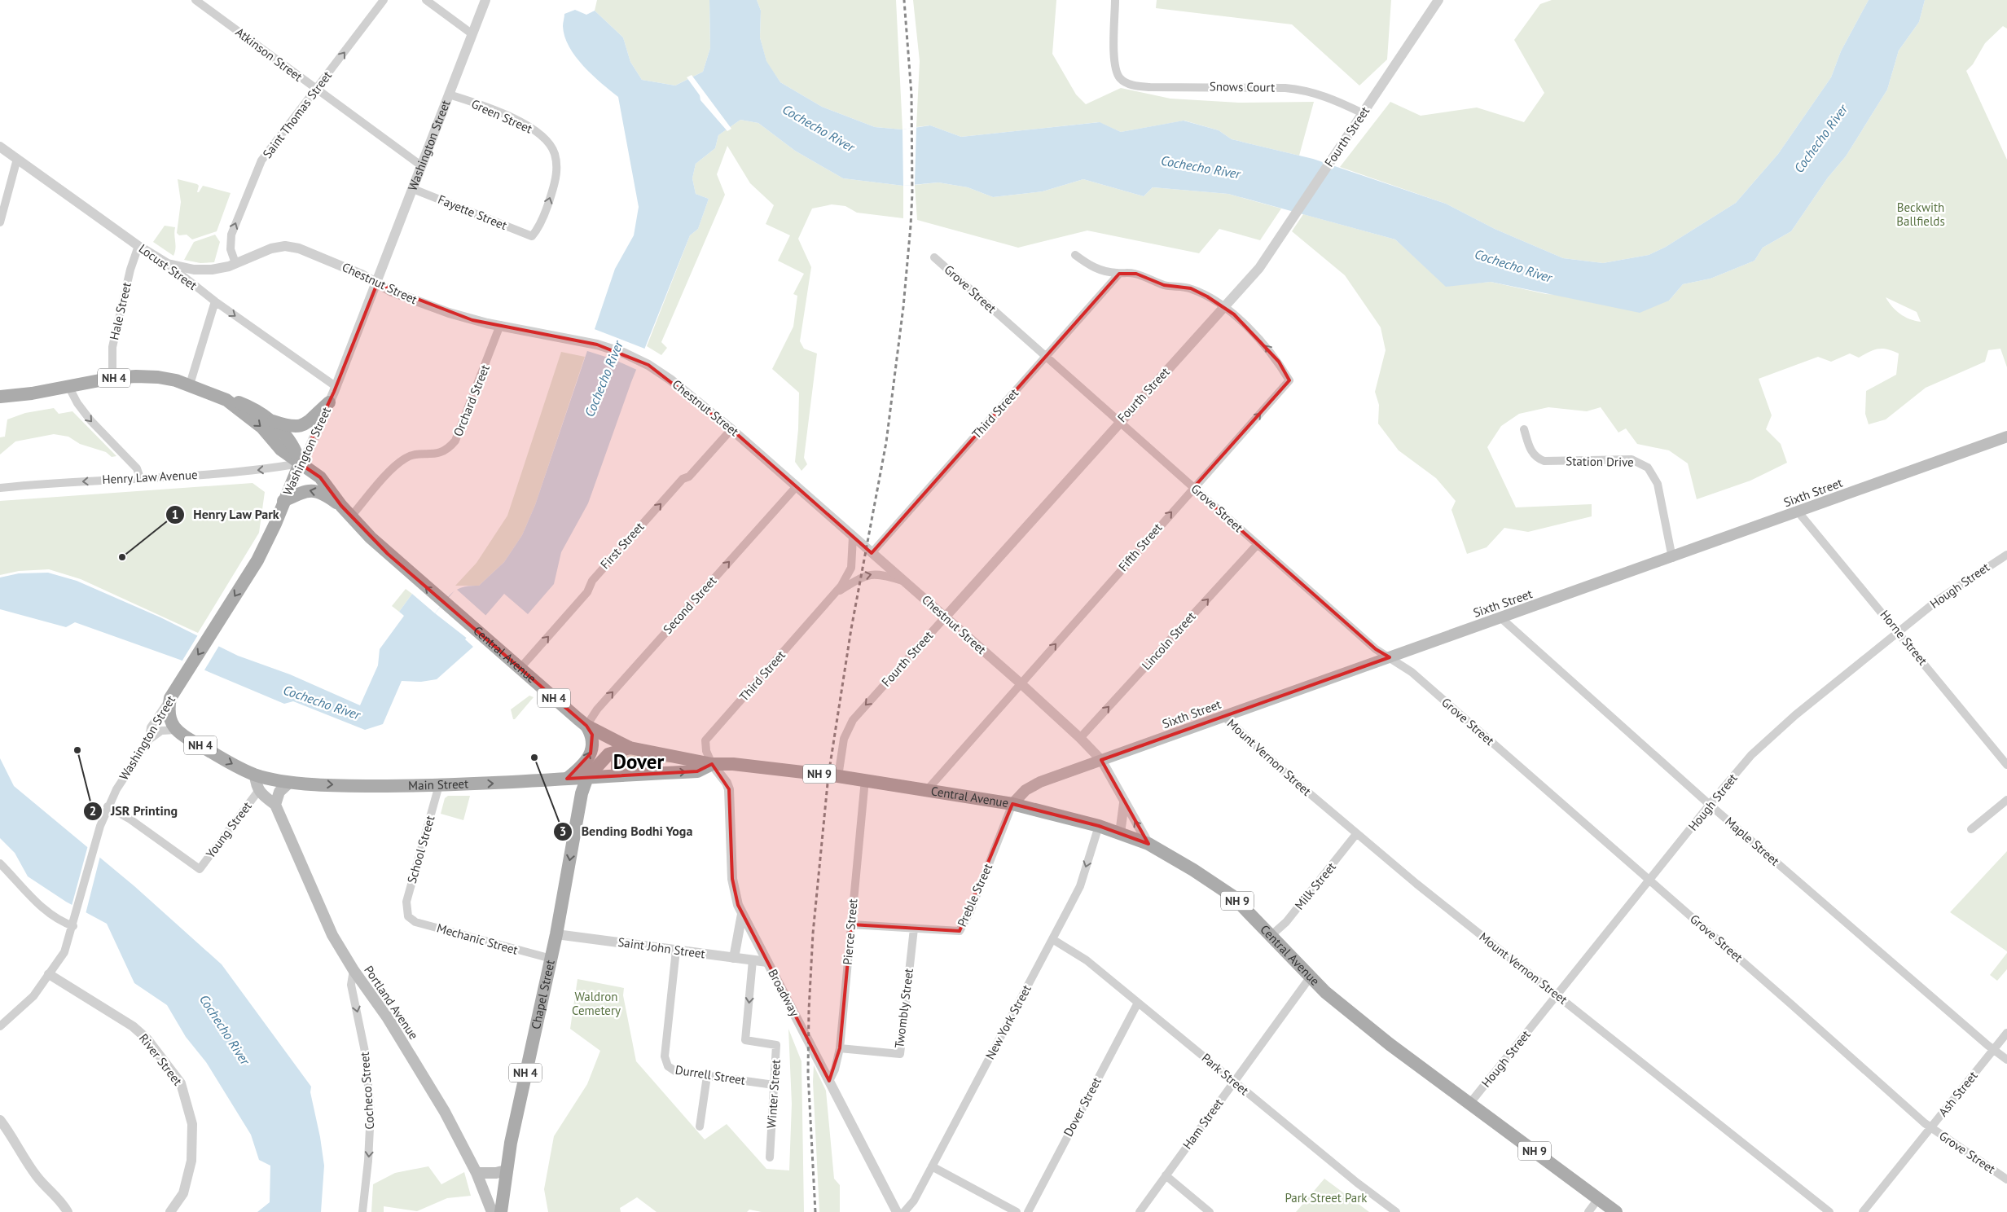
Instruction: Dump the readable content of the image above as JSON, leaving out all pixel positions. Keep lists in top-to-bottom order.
{
  "streets": {
    "main road": [
      "Washington Street",
      "NH 4",
      "Sixth Street",
      "Central Avenue",
      "NH 9",
      "Main Street",
      "Chapel Street",
      "Portland Avenue"
    ],
    "street": [
      "Atkinson Street",
      "Snows Court",
      "Saint Thomas Street",
      "Green Street",
      "Fourth Street",
      "Fayette Street",
      "Locust Street",
      "Chestnut Street",
      "Grove Street",
      "Hale Street",
      "Orchard Street",
      "Third Street",
      "Station Drive",
      "Henry Law Avenue",
      "First Street",
      "Fifth Street",
      "Hough Street",
      "Second Street",
      "Horne Street",
      "Lincoln Street",
      "Mount Vernon Street",
      "Young Street",
      "Maple Street",
      "School Street",
      "Milk Street",
      "Preble Street",
      "Pierce Street",
      "Mechanic Street",
      "Saint John Street",
      "Broadway",
      "Twombly Street",
      "New York Street",
      "River Street",
      "Park Street",
      "Durrell Street",
      "Cocheco Street",
      "Winter Street",
      "Ash Street",
      "Dover Street",
      "Ham Street"
    ]
  },
  "crossings": [
    ["Atkinson Street", "Saint Thomas Street"],
    ["Atkinson Street", "Washington Street"],
    ["Snows Court", "Fourth Street"],
    ["Saint Thomas Street", "Chestnut Street"],
    ["Green Street", "Washington Street"],
    ["Green Street", "Fayette Street"],
    ["Fourth Street", "Chestnut Street"],
    ["Fourth Street", "Grove Street"],
    ["Fourth Street", "Fifth Street"],
    ["Fourth Street", "Central Avenue"],
    ["Washington Street", "Fayette Street"],
    ["Washington Street", "Locust Street"],
    ["Washington Street", "Chestnut Street"],
    ["Washington Street", "NH 4"],
    ["Washington Street", "Henry Law Avenue"],
    ["Washington Street", "Central Avenue"],
    ["Washington Street", "Young Street"],
    ["Washington Street", "River Street"],
    ["Locust Street", "Chestnut Street"],
    ["Locust Street", "Hale Street"],
    ["Chestnut Street", "Orchard Street"],
    ["Chestnut Street", "Third Street"],
    ["Chestnut Street", "Sixth Street"],
    ["Chestnut Street", "First Street"],
    ["Chestnut Street", "Fifth Street"],
    ["Chestnut Street", "Second Street"],
    ["Chestnut Street", "Lincoln Street"],
    ["Chestnut Street", "Central Avenue"],
    ["Grove Street", "Third Street"],
    ["Grove Street", "Sixth Street"],
    ["Grove Street", "Fifth Street"],
    ["Grove Street", "Hough Street"],
    ["Grove Street", "Lincoln Street"],
    ["Grove Street", "Ash Street"],
    ["Hale Street", "Central Avenue"],
    ["NH 4", "Main Street"],
    ["Orchard Street", "Central Avenue"],
    ["Third Street", "Central Avenue"],
    ["Third Street", "Main Street"],
    ["Third Street", "Broadway"],
    ["Station Drive", "Sixth Street"],
    ["Henry Law Avenue", "Central Avenue"],
    ["Sixth Street", "Horne Street"],
    ["Sixth Street", "Central Avenue"],
    ["Sixth Street", "Mount Vernon Street"],
    ["Sixth Street", "Maple Street"],
    ["Sixth Street", "Preble Street"],
    ["First Street", "Central Avenue"],
    ["Fifth Street", "Central Avenue"],
    ["Hough Street", "Horne Street"],
    ["Hough Street", "Central Avenue"],
    ["Hough Street", "Mount Vernon Street"],
    ["Hough Street", "Maple Street"],
    ["Second Street", "Central Avenue"],
    ["Central Avenue", "Main Street"],
    ["Central Avenue", "Milk Street"],
    ["Central Avenue", "Preble Street"],
    ["Central Avenue", "Pierce Street"],
    ["Central Avenue", "Broadway"],
    ["Central Avenue", "New York Street"],
    ["Central Avenue", "Ham Street"],
    ["Mount Vernon Street", "Milk Street"],
    ["Main Street", "School Street"],
    ["Main Street", "Broadway"],
    ["Main Street", "Chapel Street"],
    ["Young Street", "Portland Avenue"],
    ["Maple Street", "Ash Street"],
    ["School Street", "Mechanic Street"],
    ["Preble Street", "Pierce Street"],
    ["Preble Street", "Twombly Street"],
    ["Pierce Street", "Broadway"],
    ["Pierce Street", "Twombly Street"],
    ["Mechanic Street", "Chapel Street"],
    ["Saint John Street", "Broadway"],
    ["Saint John Street", "Chapel Street"],
    ["Saint John Street", "Durrell Street"],
    ["Saint John Street", "Winter Street"],
    ["Portland Avenue", "Cocheco Street"],
    ["New York Street", "Park Street"],
    ["Park Street", "Dover Street"],
    ["Park Street", "Ham Street"],
    ["Durrell Street", "Winter Street"]
  ],
  "one_way": [
    "Saint Thomas Street",
    "Locust Street",
    "Henry Law Avenue",
    "First Street",
    "Fifth Street",
    "Second Street",
    "Lincoln Street",
    "Main Street",
    "Chapel Street",
    "Cocheco Street",
    "Winter Street"
  ],
  "districts": ["Dover"],
  "water": ["Cochecho River"],
  "parks": ["Beckwith Ballfields", "Waldron Cemetery", "Park Street Park"],
  "places": ["Henry Law Park", "JSR Printing", "Bending Bodhi Yoga"]
}
